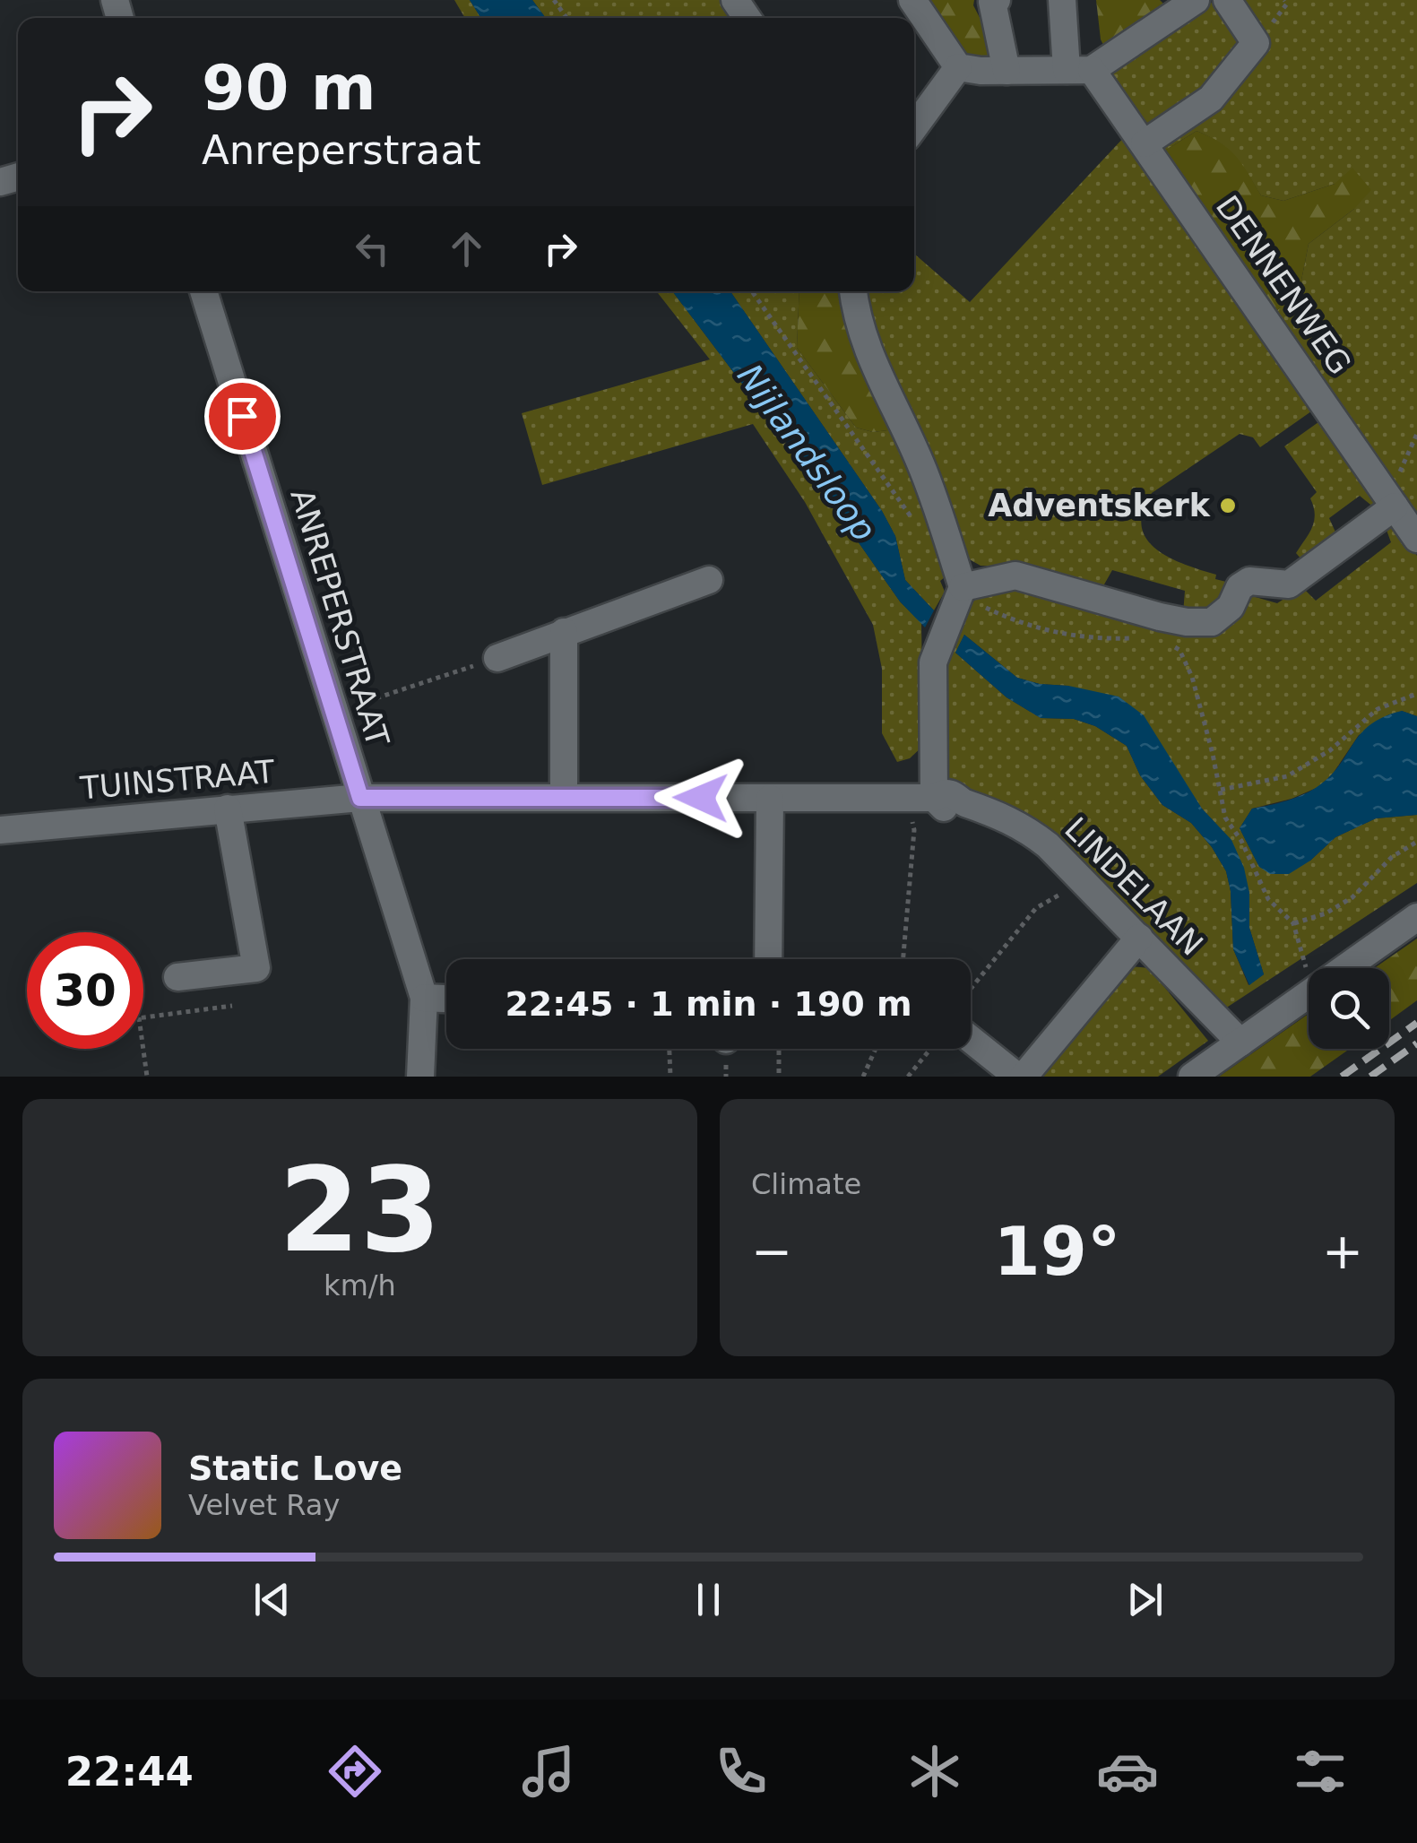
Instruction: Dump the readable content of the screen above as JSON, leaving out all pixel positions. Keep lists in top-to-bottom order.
{
  "streets": {
    "street": [
      "DENNENWEG",
      "ANREPERSTRAAT",
      "TUINSTRAAT",
      "LINDELAAN"
    ]
  },
  "crossings": [
    ["ANREPERSTRAAT", "TUINSTRAAT"],
    ["ANREPERSTRAAT", "LINDELAAN"],
    ["TUINSTRAAT", "LINDELAAN"]
  ],
  "water": ["Nijlandsloop"],
  "places": ["Adventskerk"],
  "page": {
    "turn": ["90 m", "Anreperstraat"],
    "limit": "30",
    "trip": "22:45 · 1 min · 190 m",
    "tile": [
      ["23", "km/h"],
      "Climate"
    ],
    "heat": ["−", "19°", "+"],
    "song": ["Static Love", "Velvet Ray"],
    "tabs": "22:44"
  }
}
